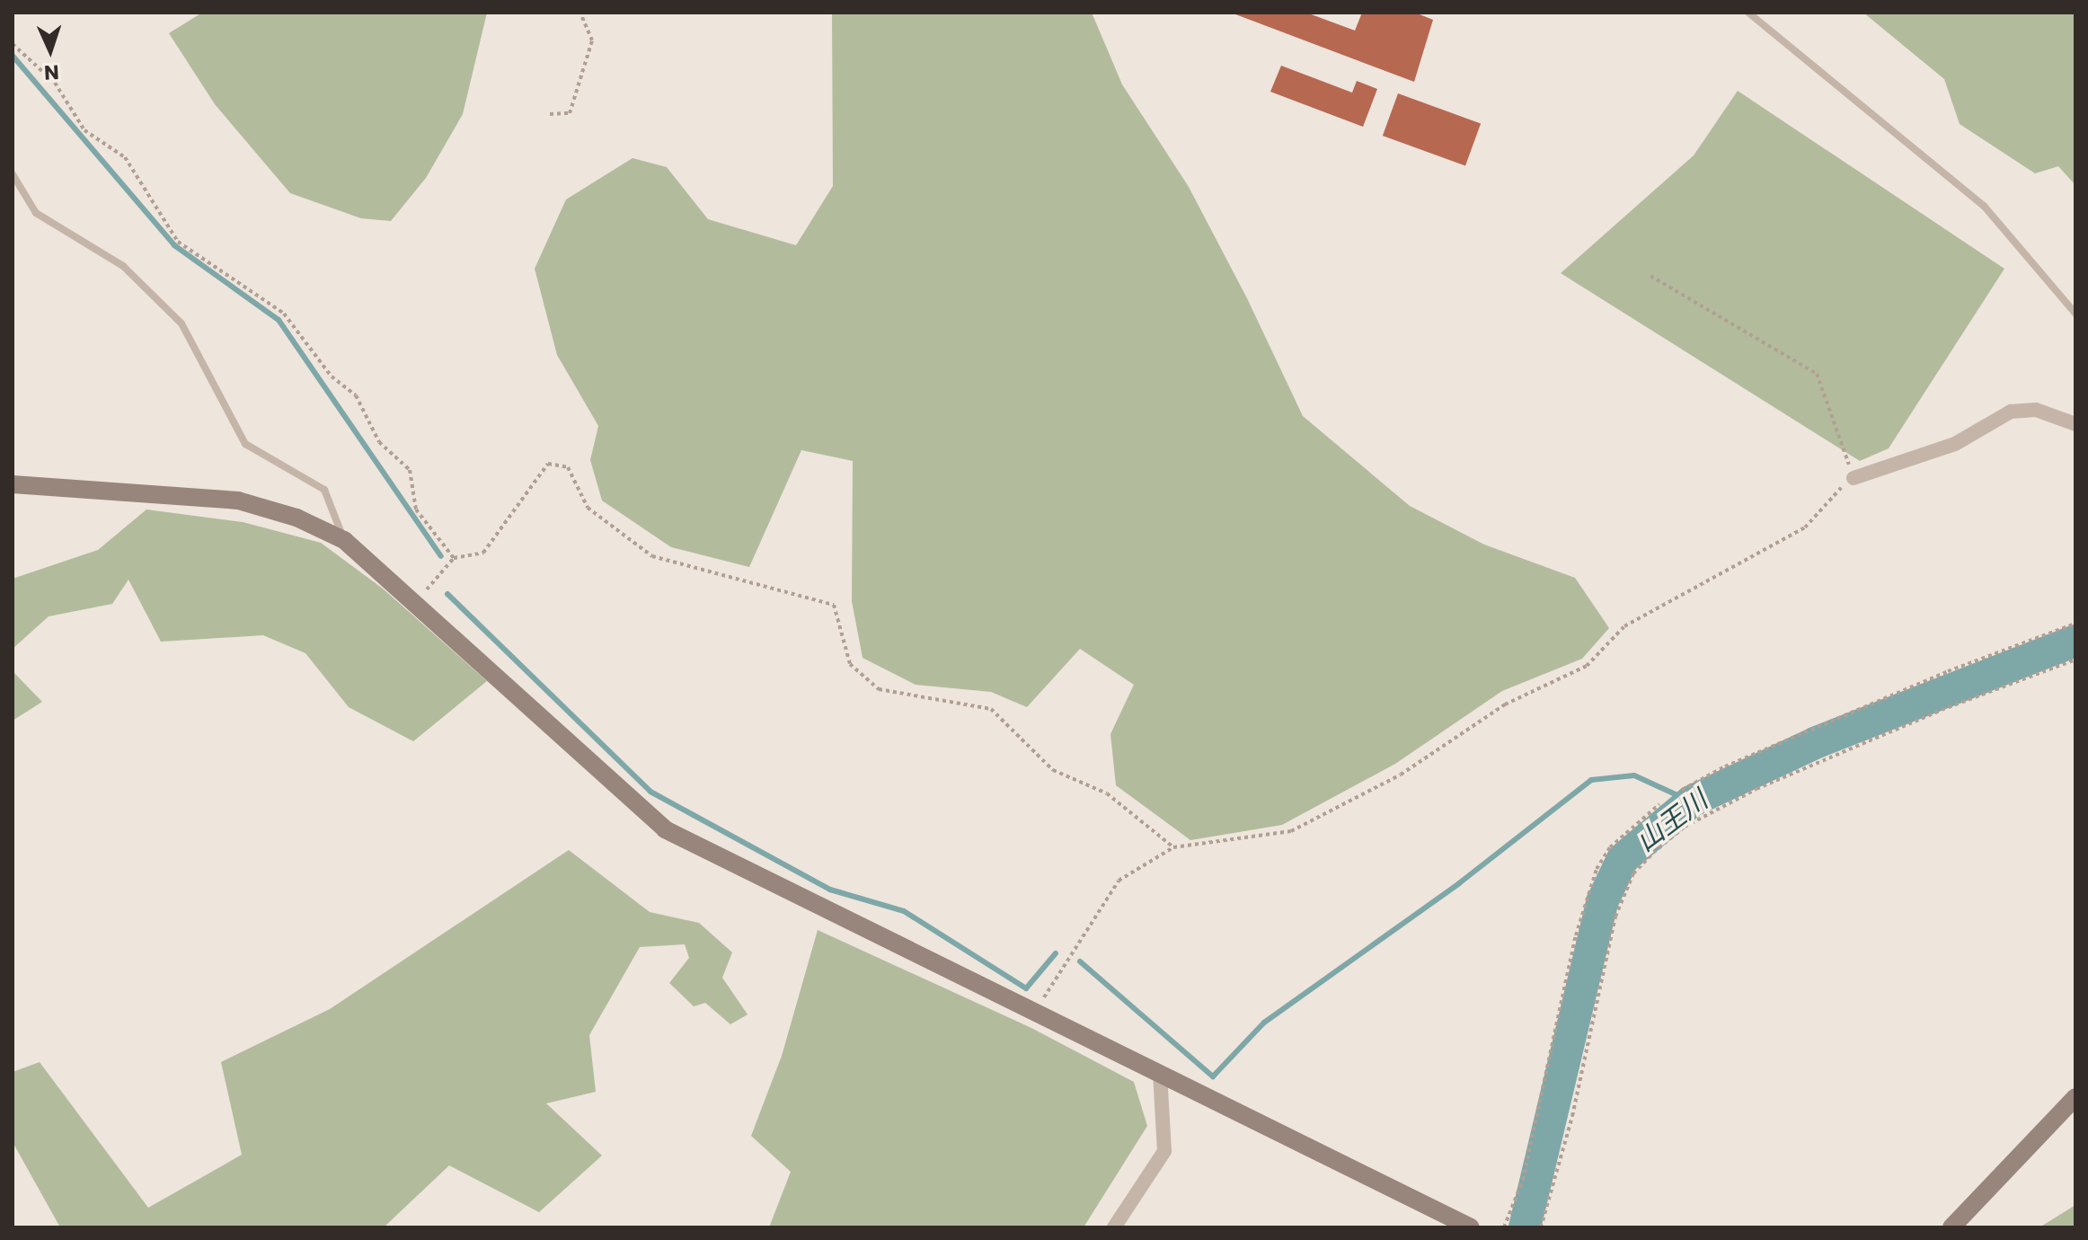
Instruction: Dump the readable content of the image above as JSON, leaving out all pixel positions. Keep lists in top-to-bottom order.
{
  "water": ["山王川"],
  "north": "bottom"
}
